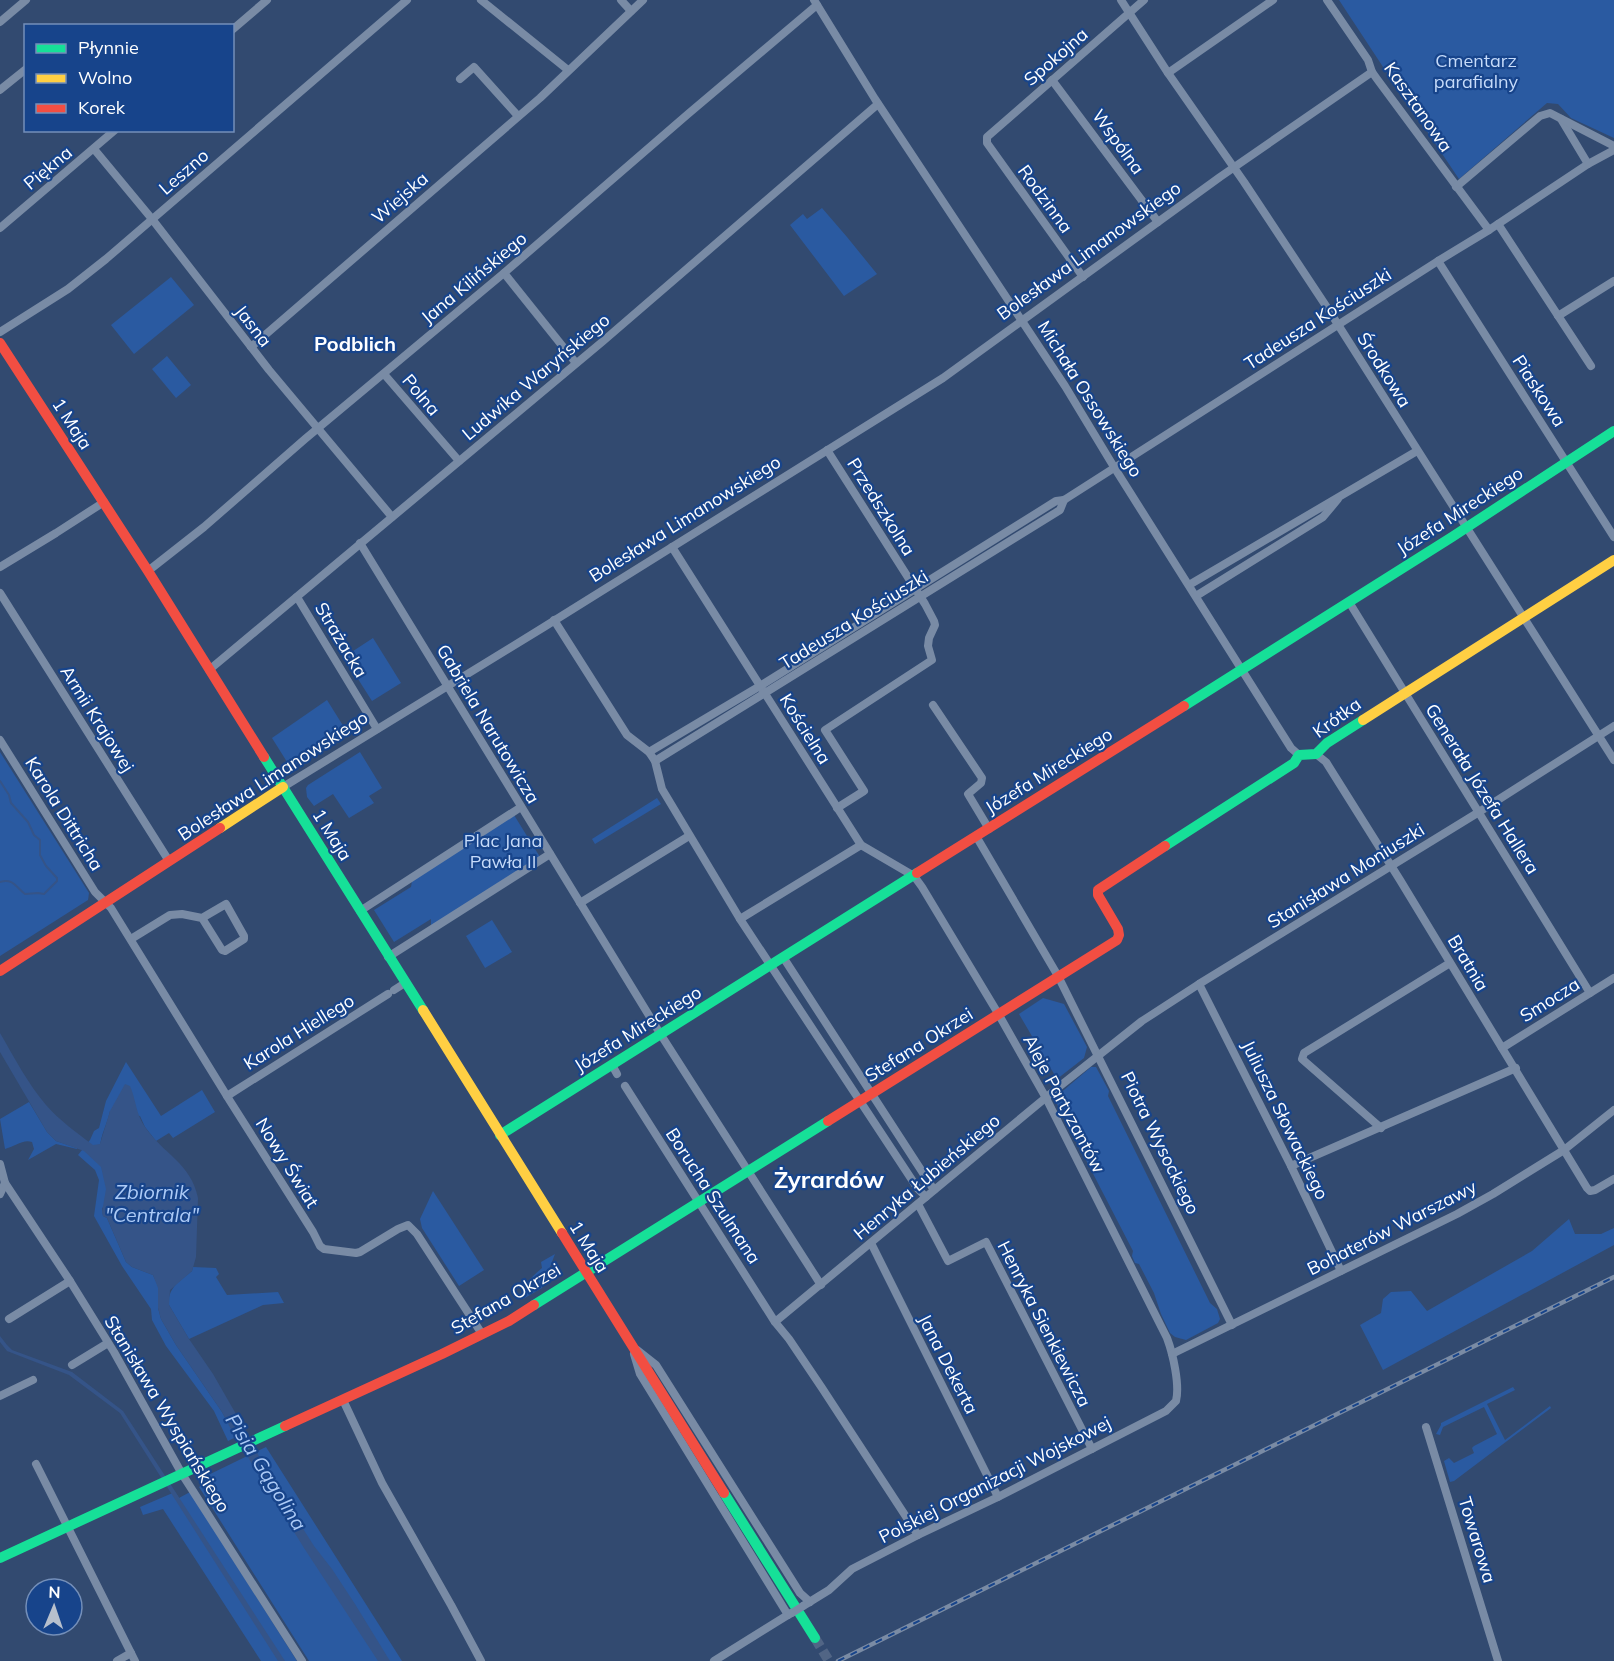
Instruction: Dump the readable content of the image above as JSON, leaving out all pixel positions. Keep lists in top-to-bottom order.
{
  "streets": {
    "street": [
      "Spokojna",
      "Kasztanowa",
      "Wspólna",
      "Piękna",
      "Leszno",
      "Wiejska",
      "Rodzinna",
      "Bolesława Limanowskiego",
      "Jana Kilińskiego",
      "Tadeusza Kościuszki",
      "Jasna",
      "Środkowa",
      "Ludwika Waryńskiego",
      "Piaskowa",
      "Polna",
      "Michała Ossowskiego",
      "1 Maja",
      "Przedszkolna",
      "Józefa Mireckiego",
      "Strażacka",
      "Krótka",
      "Armii Krajowej",
      "Gabriela Narutowicza",
      "Kościelna",
      "Generała Józefa Hallera",
      "Karola Dittricha",
      "Stanisława Moniuszki",
      "Bratnia",
      "Smocza",
      "Karola Hiellego",
      "Stefana Okrzei",
      "Aleje Partyzantów",
      "Juliusza Słowackiego",
      "Piotra Wysockiego",
      "Nowy Świat",
      "Henryka Łubieńskiego",
      "Borucha Szulmana",
      "Bohaterów Warszawy",
      "Henryka Sienkiewicza",
      "Jana Dekerta",
      "Stanisława Wyspiańskiego",
      "Polskiej Organizacji Wojskowej",
      "Towarowa"
    ]
  },
  "crossings": [
    ["Spokojna", "Wspólna"],
    ["Spokojna", "Rodzinna"],
    ["Spokojna", "Środkowa"],
    ["Kasztanowa", "Bolesława Limanowskiego"],
    ["Kasztanowa", "Tadeusza Kościuszki"],
    ["Wspólna", "Bolesława Limanowskiego"],
    ["Piękna", "Jasna"],
    ["Leszno", "Jasna"],
    ["Wiejska", "Jasna"],
    ["Rodzinna", "Bolesława Limanowskiego"],
    ["Bolesława Limanowskiego", "Środkowa"],
    ["Bolesława Limanowskiego", "Michała Ossowskiego"],
    ["Bolesława Limanowskiego", "1 Maja"],
    ["Bolesława Limanowskiego", "Przedszkolna"],
    ["Bolesława Limanowskiego", "Strażacka"],
    ["Bolesława Limanowskiego", "Armii Krajowej"],
    ["Bolesława Limanowskiego", "Gabriela Narutowicza"],
    ["Bolesława Limanowskiego", "Kościelna"],
    ["Bolesława Limanowskiego", "Karola Dittricha"],
    ["Bolesława Limanowskiego", "Nowy Świat"],
    ["Jana Kilińskiego", "Jasna"],
    ["Jana Kilińskiego", "Polna"],
    ["Jana Kilińskiego", "Michała Ossowskiego"],
    ["Jana Kilińskiego", "1 Maja"],
    ["Tadeusza Kościuszki", "Środkowa"],
    ["Tadeusza Kościuszki", "Piaskowa"],
    ["Tadeusza Kościuszki", "Michała Ossowskiego"],
    ["Tadeusza Kościuszki", "Przedszkolna"],
    ["Tadeusza Kościuszki", "Kościelna"],
    ["Jasna", "Ludwika Waryńskiego"],
    ["Środkowa", "Józefa Mireckiego"],
    ["Środkowa", "Krótka"],
    ["Środkowa", "Stanisława Moniuszki"],
    ["Ludwika Waryńskiego", "Polna"],
    ["Ludwika Waryńskiego", "Michała Ossowskiego"],
    ["Ludwika Waryńskiego", "1 Maja"],
    ["Ludwika Waryńskiego", "Strażacka"],
    ["Ludwika Waryńskiego", "Gabriela Narutowicza"],
    ["Piaskowa", "Józefa Mireckiego"],
    ["Michała Ossowskiego", "Józefa Mireckiego"],
    ["Michała Ossowskiego", "Krótka"],
    ["1 Maja", "Józefa Mireckiego"],
    ["1 Maja", "Karola Hiellego"],
    ["1 Maja", "Stefana Okrzei"],
    ["1 Maja", "Polskiej Organizacji Wojskowej"],
    ["Przedszkolna", "Kościelna"],
    ["Józefa Mireckiego", "Gabriela Narutowicza"],
    ["Józefa Mireckiego", "Kościelna"],
    ["Józefa Mireckiego", "Generała Józefa Hallera"],
    ["Józefa Mireckiego", "Aleje Partyzantów"],
    ["Józefa Mireckiego", "Piotra Wysockiego"],
    ["Krótka", "Generała Józefa Hallera"],
    ["Krótka", "Bratnia"],
    ["Krótka", "Piotra Wysockiego"],
    ["Gabriela Narutowicza", "Stefana Okrzei"],
    ["Gabriela Narutowicza", "Henryka Łubieńskiego"],
    ["Kościelna", "Aleje Partyzantów"],
    ["Generała Józefa Hallera", "Stanisława Moniuszki"],
    ["Generała Józefa Hallera", "Smocza"],
    ["Karola Dittricha", "Nowy Świat"],
    ["Stanisława Moniuszki", "Bratnia"],
    ["Stanisława Moniuszki", "Juliusza Słowackiego"],
    ["Stanisława Moniuszki", "Piotra Wysockiego"],
    ["Stanisława Moniuszki", "Henryka Łubieńskiego"],
    ["Bratnia", "Smocza"],
    ["Bratnia", "Bohaterów Warszawy"],
    ["Karola Hiellego", "Nowy Świat"],
    ["Stefana Okrzei", "Aleje Partyzantów"],
    ["Stefana Okrzei", "Nowy Świat"],
    ["Stefana Okrzei", "Borucha Szulmana"],
    ["Stefana Okrzei", "Stanisława Wyspiańskiego"],
    ["Aleje Partyzantów", "Henryka Łubieńskiego"],
    ["Aleje Partyzantów", "Bohaterów Warszawy"],
    ["Aleje Partyzantów", "Polskiej Organizacji Wojskowej"],
    ["Juliusza Słowackiego", "Bohaterów Warszawy"],
    ["Piotra Wysockiego", "Henryka Łubieńskiego"],
    ["Piotra Wysockiego", "Bohaterów Warszawy"],
    ["Henryka Łubieńskiego", "Borucha Szulmana"],
    ["Henryka Łubieńskiego", "Henryka Sienkiewicza"],
    ["Henryka Łubieńskiego", "Jana Dekerta"],
    ["Borucha Szulmana", "Polskiej Organizacji Wojskowej"],
    ["Bohaterów Warszawy", "Polskiej Organizacji Wojskowej"],
    ["Henryka Sienkiewicza", "Polskiej Organizacji Wojskowej"],
    ["Jana Dekerta", "Polskiej Organizacji Wojskowej"]
  ],
  "districts": ["Podblich", "Żyrardów"],
  "water": ["Zbiornik \"Centrala\"", "Pisia Gągolina"],
  "parks": ["Cmentarz parafialny", "Plac Jana Pawła II"],
  "legend": ["Płynnie", "Wolno", "Korek"],
  "north": "top"
}
